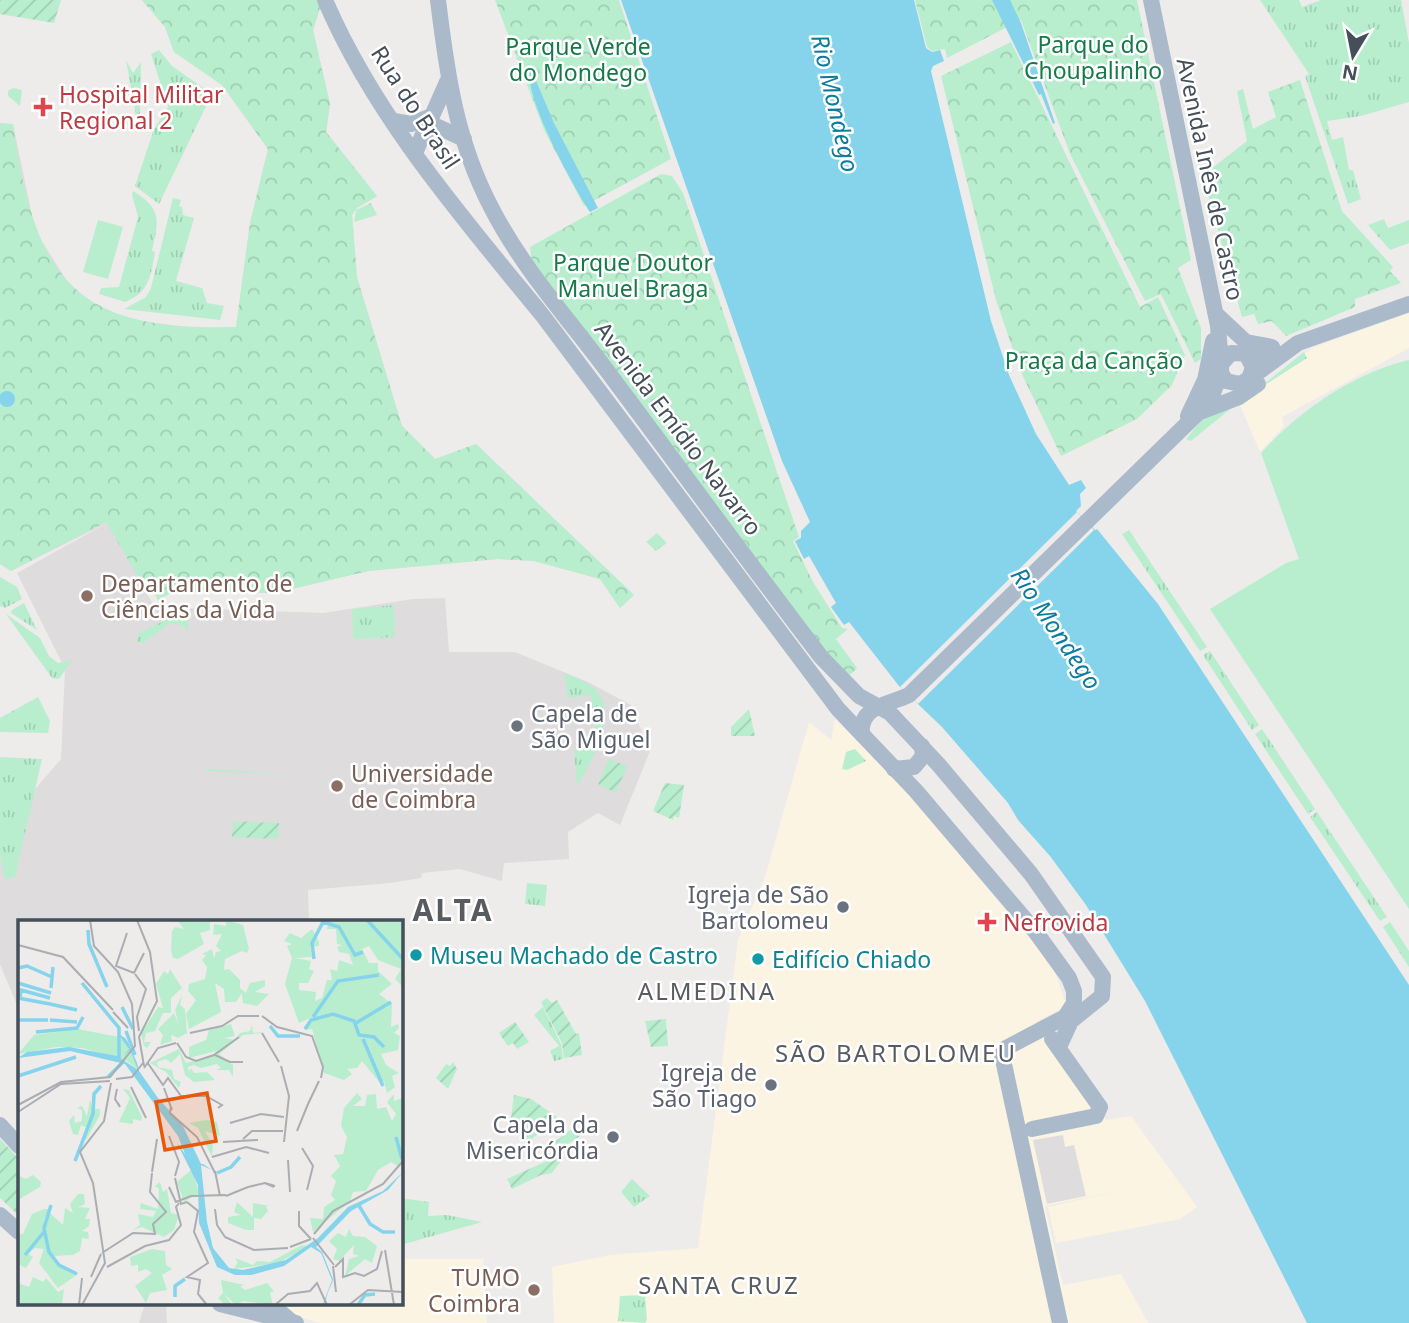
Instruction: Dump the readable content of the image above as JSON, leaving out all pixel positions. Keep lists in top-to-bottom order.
{
  "streets": {
    "main road": ["Rua do Brasil", "Avenida Inês de Castro", "Avenida Emídio Navarro"]
  },
  "crossings": [
    ["Rua do Brasil", "Avenida Emídio Navarro"]
  ],
  "districts": [
    "ALTA",
    "ALMEDINA",
    "SÃO BARTOLOMEU",
    "SANTA CRUZ"
  ],
  "water": ["Rio Mondego"],
  "parks": [
    "Parque do Choupalinho",
    "Parque Verde do Mondego",
    "Parque Doutor Manuel Braga",
    "Praça da Canção"
  ],
  "places": {
    "health": ["Hospital Militar Regional 2", "Nefrovida"],
    "other": [
      "Departamento de Ciências da Vida",
      "Capela de São Miguel",
      "Universidade de Coimbra",
      "Igreja de São Bartolomeu",
      "Museu Machado de Castro",
      "Edifício Chiado",
      "Igreja de São Tiago",
      "Capela da Misericórdia",
      "TUMO Coimbra"
    ]
  },
  "north": "bottom"
}
